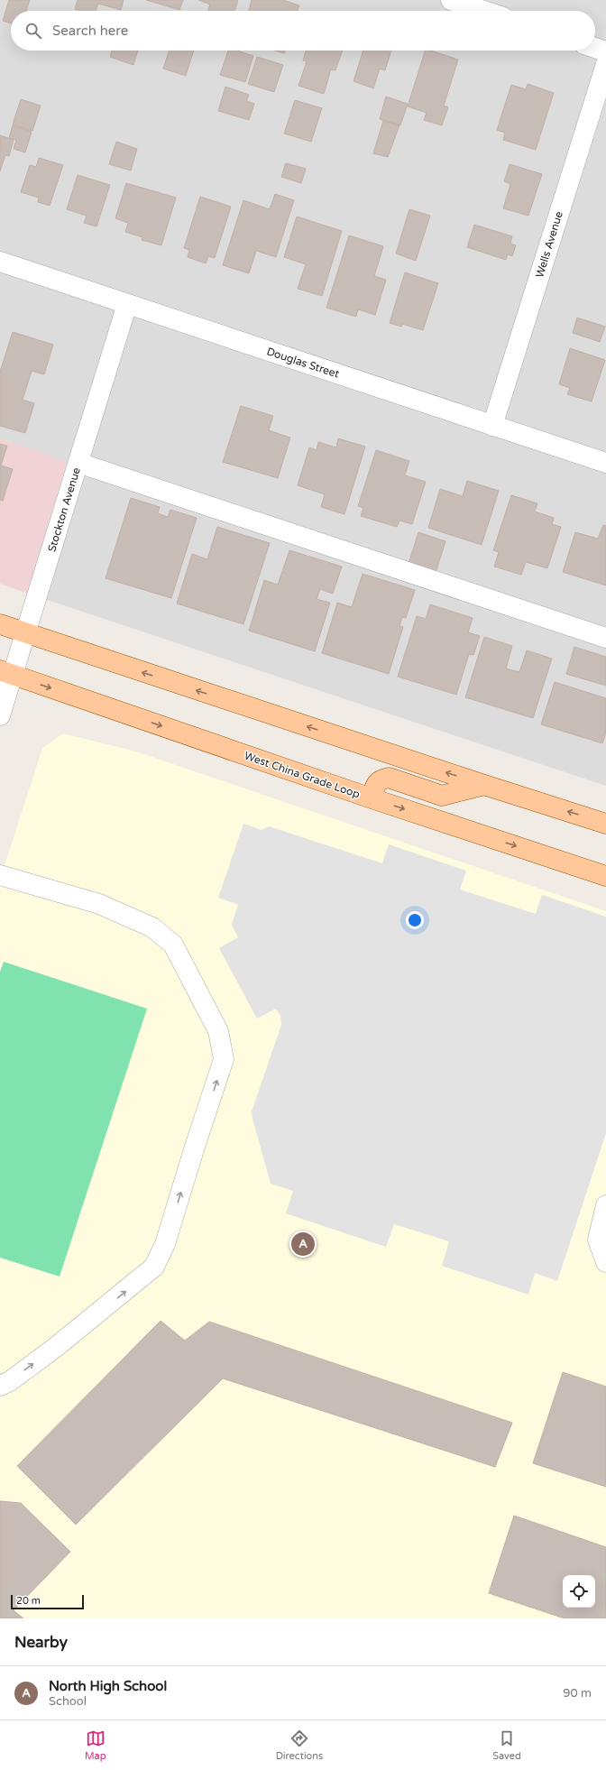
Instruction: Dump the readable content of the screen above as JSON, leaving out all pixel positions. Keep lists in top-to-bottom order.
{
  "streets": {
    "main road": ["West China Grade Loop"],
    "street": ["Wells Avenue", "Douglas Street", "Stockton Avenue"]
  },
  "crossings": [
    ["Wells Avenue", "Douglas Street"],
    ["Douglas Street", "Stockton Avenue"],
    ["Stockton Avenue", "West China Grade Loop"]
  ],
  "scale_bar": "20 m",
  "page": {
    "search": "Search here",
    "pins": "A",
    "scale": "20 m",
    "heading": "Nearby",
    "list": [
      {
        "mark": "A",
        "name": "North High School",
        "note": "School",
        "value": "90 m"
      }
    ],
    "nav": ["Map", "Directions", "Saved"]
  }
}
